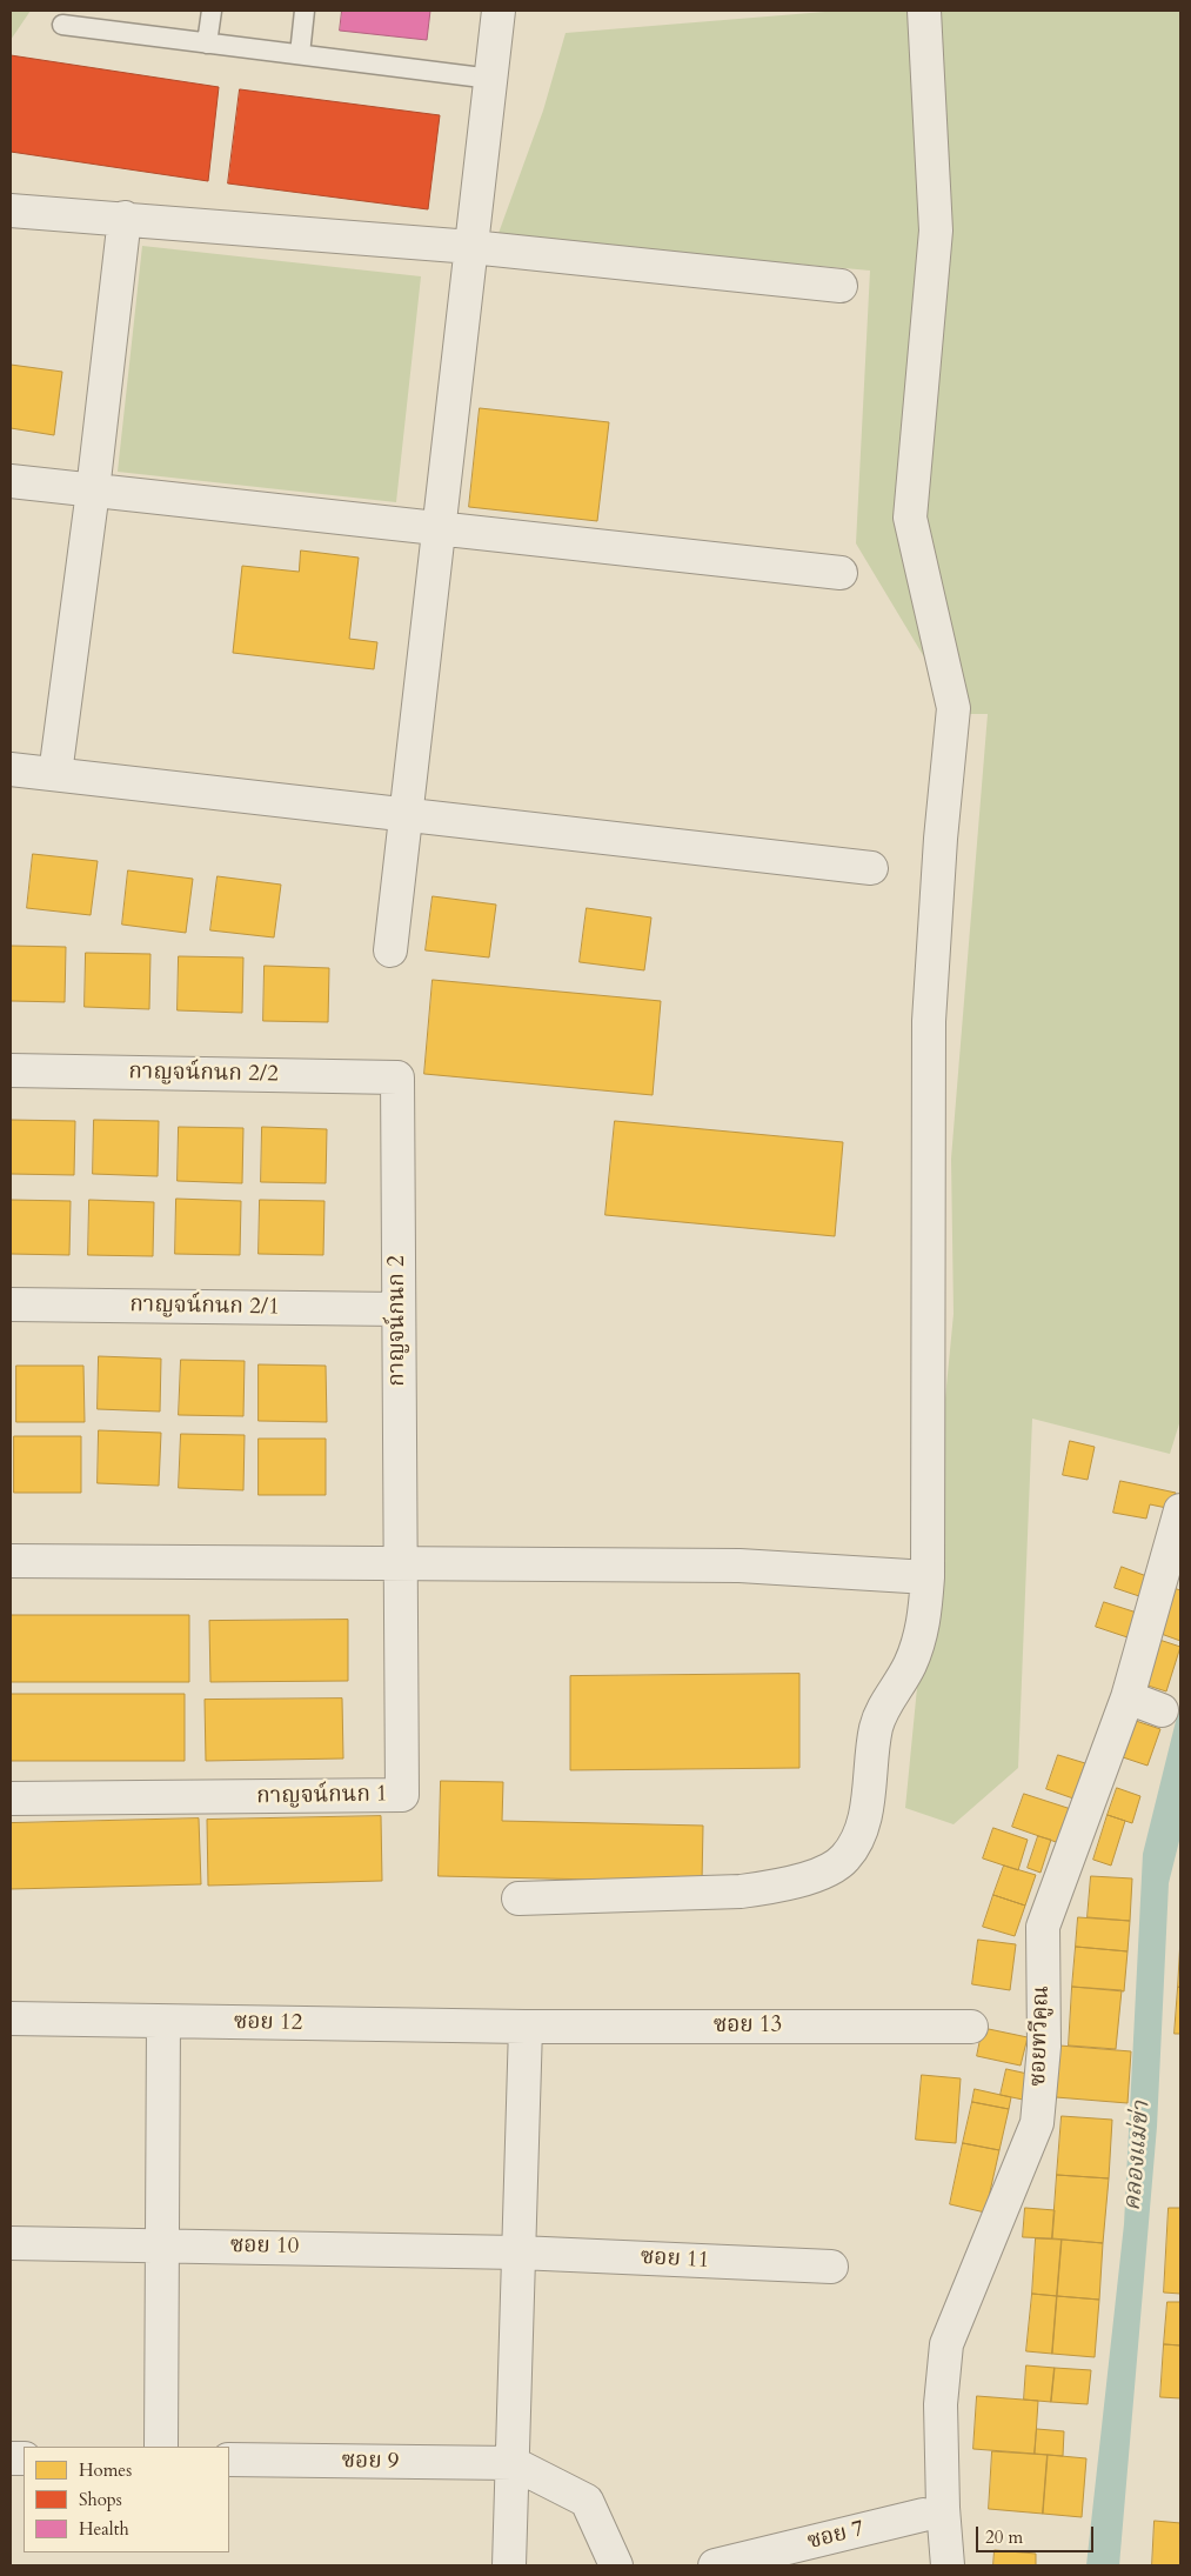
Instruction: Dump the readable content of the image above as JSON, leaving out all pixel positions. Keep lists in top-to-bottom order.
{
  "streets": {
    "street": [
      "กาญจน์กนก 2/2",
      "กาญจน์กนก 2/1",
      "กาญจน์กนก 2",
      "กาญจน์กนก 1",
      "ซอย 12",
      "ซอย 13",
      "ซอยทวีคูณ",
      "ซอย 10",
      "ซอย 11",
      "ซอย 9",
      "ซอย 7"
    ]
  },
  "crossings": [
    ["กาญจน์กนก 2/2", "กาญจน์กนก 2"],
    ["กาญจน์กนก 2/1", "กาญจน์กนก 2"],
    ["กาญจน์กนก 2", "กาญจน์กนก 1"],
    ["ซอย 12", "ซอย 13"],
    ["ซอย 10", "ซอย 11"]
  ],
  "water": ["คลองแม่ข่า"],
  "legend": ["Homes", "Shops", "Health"],
  "scale_bar": "20 m"
}
